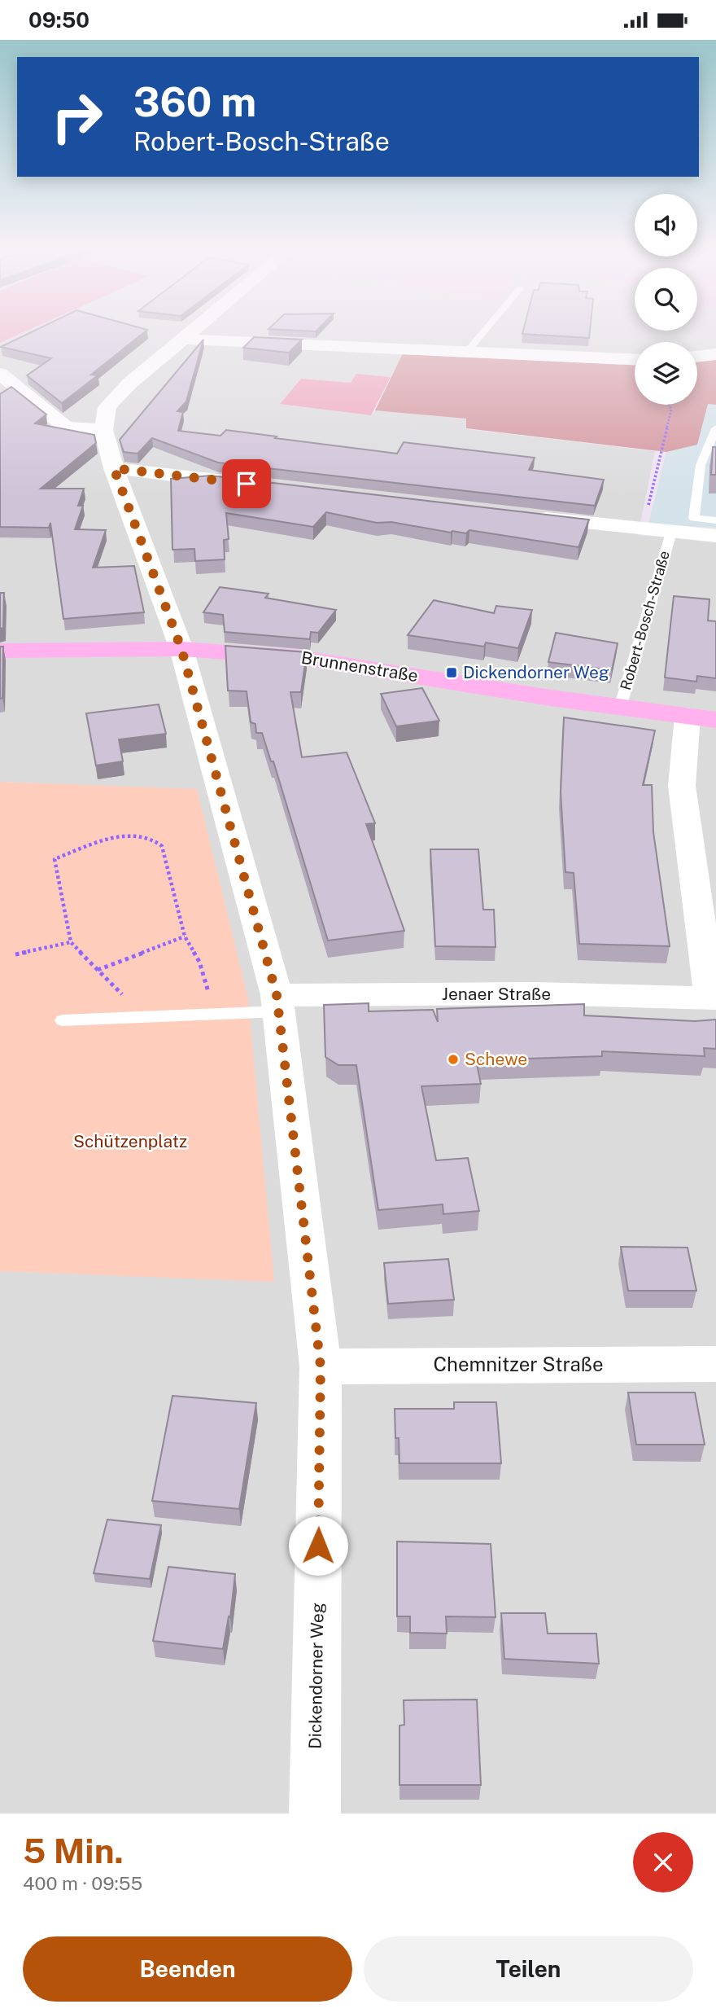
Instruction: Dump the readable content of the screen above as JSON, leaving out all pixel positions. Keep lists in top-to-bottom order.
{
  "streets": {
    "street": [
      "Robert-Bosch-Straße",
      "Brunnenstraße",
      "Jenaer Straße",
      "Chemnitzer Straße",
      "Dickendorner Weg"
    ]
  },
  "crossings": [
    ["Robert-Bosch-Straße", "Brunnenstraße"],
    ["Brunnenstraße", "Dickendorner Weg"],
    ["Jenaer Straße", "Dickendorner Weg"],
    ["Chemnitzer Straße", "Dickendorner Weg"]
  ],
  "parks": ["Schützenplatz"],
  "places": {
    "transit": ["Dickendorner Weg"],
    "other": ["Schewe"]
  },
  "page": {
    "status": "09:50",
    "turn": ["360 m", "Robert-Bosch-Straße"],
    "heading": ["5 Min.", "400 m · 09:55"],
    "buttons": ["Beenden", "Teilen"]
  }
}
